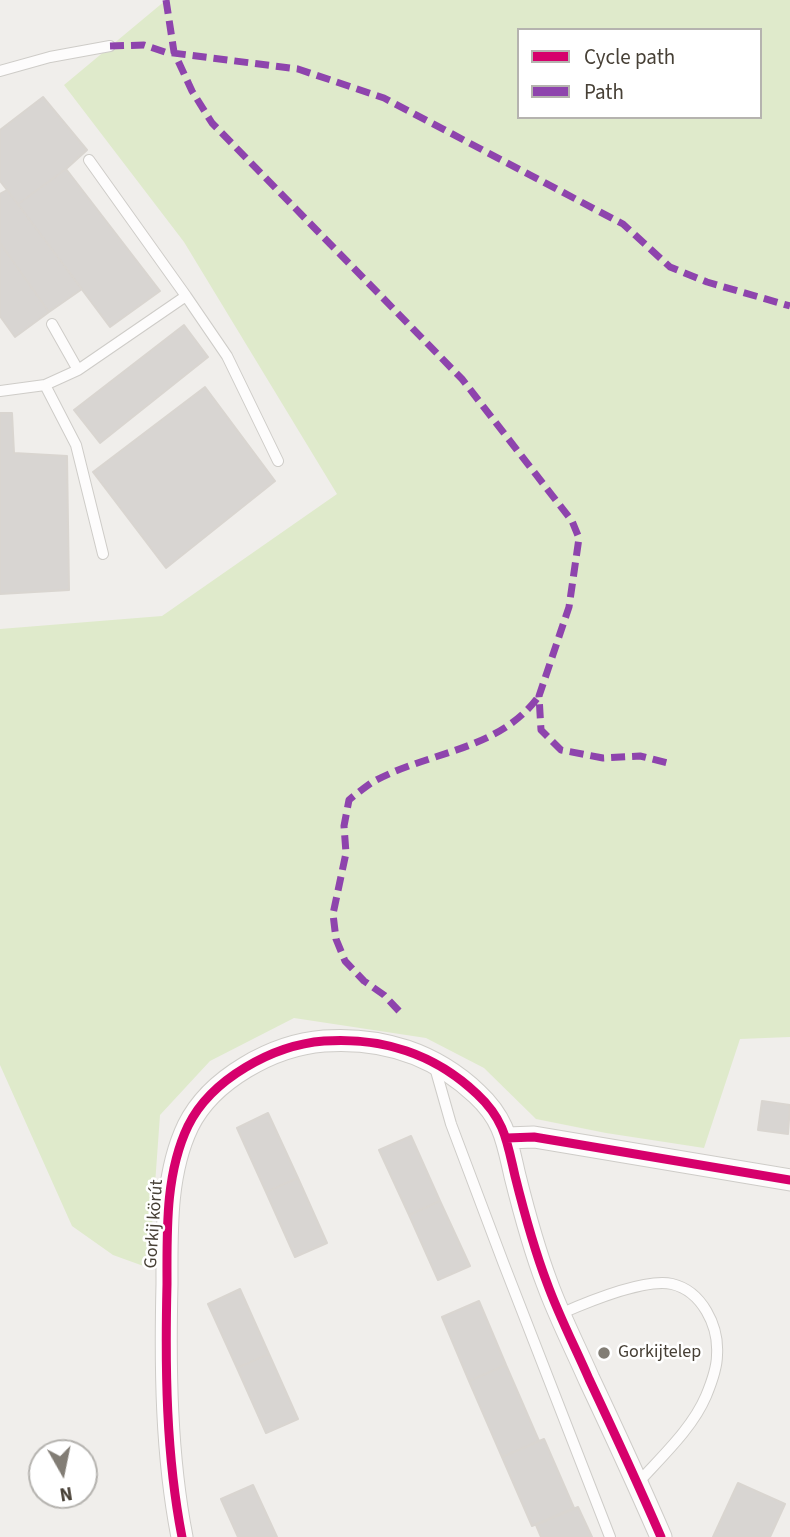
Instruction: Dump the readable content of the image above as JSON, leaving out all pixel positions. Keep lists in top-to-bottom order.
{
  "streets": {
    "street": ["Gorkij körút"]
  },
  "places": ["Gorkijtelep"],
  "legend": ["Cycle path", "Path"],
  "north": "bottom"
}
